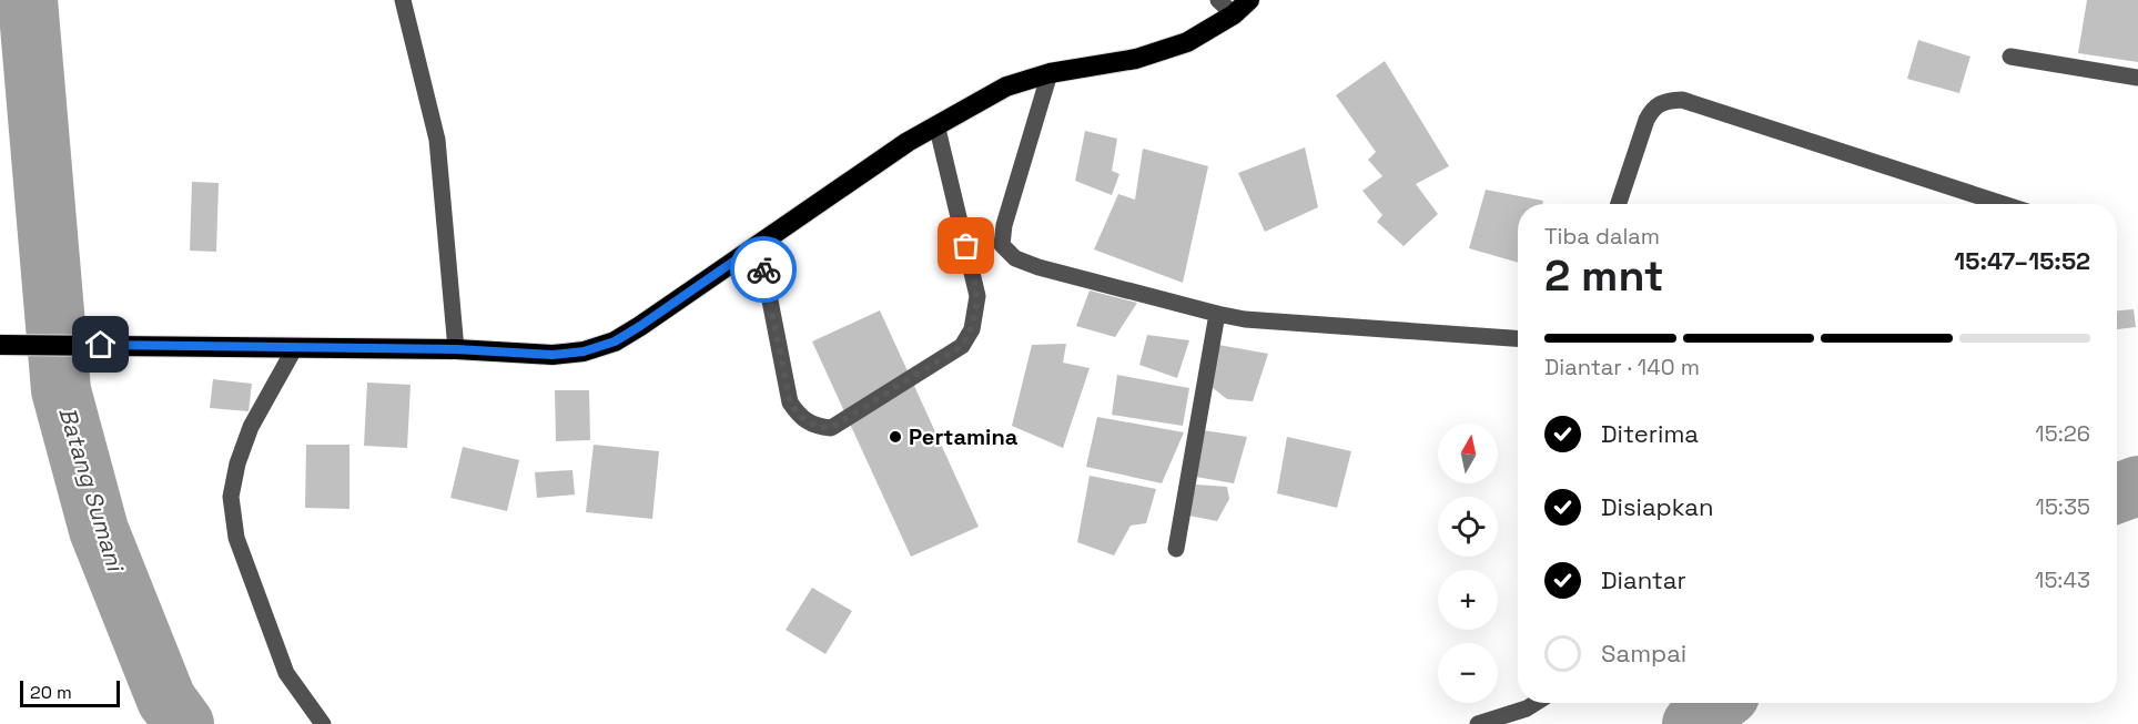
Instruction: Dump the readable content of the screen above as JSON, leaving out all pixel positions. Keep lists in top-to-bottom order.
{
  "water": ["Batang Sumani"],
  "places": ["Pertamina"],
  "scale_bar": "20 m",
  "north": "top",
  "page": {
    "heading": ["2 mnt", "Tiba dalam", "15:47–15:52"],
    "bar": "Diantar · 140 m",
    "list": [
      ["Diterima", "15:26"],
      ["Disiapkan", "15:35"],
      ["Diantar", "15:43"],
      "Sampai"
    ],
    "map_buttons": ["+", "−"],
    "scale": "20 m"
  }
}
